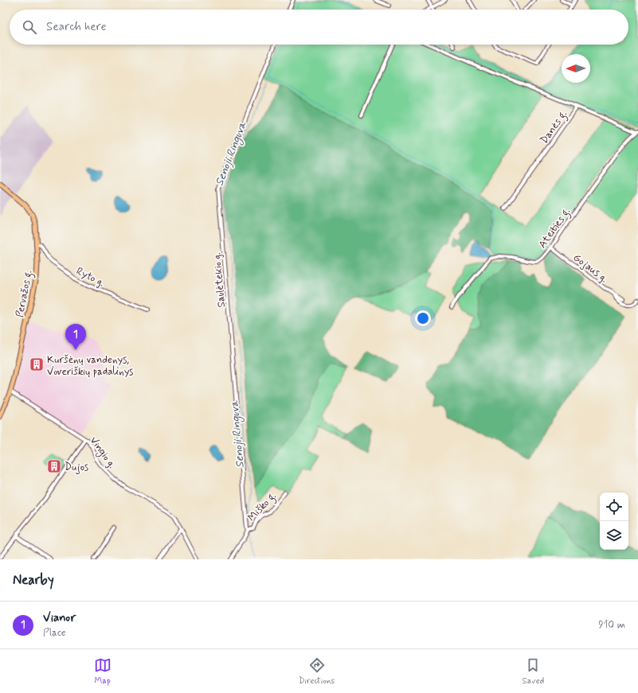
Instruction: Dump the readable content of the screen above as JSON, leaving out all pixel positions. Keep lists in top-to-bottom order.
{
  "streets": {
    "main road": ["Pervažos g."],
    "street": [
      "Danės g.",
      "Ateities g.",
      "Gojaus g.",
      "Ryto g.",
      "Saulėtekio g.",
      "Vingio g.",
      "Miško g."
    ]
  },
  "crossings": [
    ["Danės g.", "Ateities g."],
    ["Ateities g.", "Gojaus g."],
    ["Ryto g.", "Pervažos g."],
    ["Saulėtekio g.", "Miško g."],
    ["Pervažos g.", "Vingio g."]
  ],
  "water": ["Senoji Ringuva"],
  "places": {
    "building": ["Kuršėnų vandenys, Voveriškių padalinys", "Dujos"]
  },
  "north": "left",
  "page": {
    "search": "Search here",
    "pins": "1",
    "heading": "Nearby",
    "list": [
      {
        "mark": "1",
        "name": "Vianor",
        "note": "Place",
        "value": "910 m"
      }
    ],
    "nav": ["Map", "Directions", "Saved"]
  }
}
